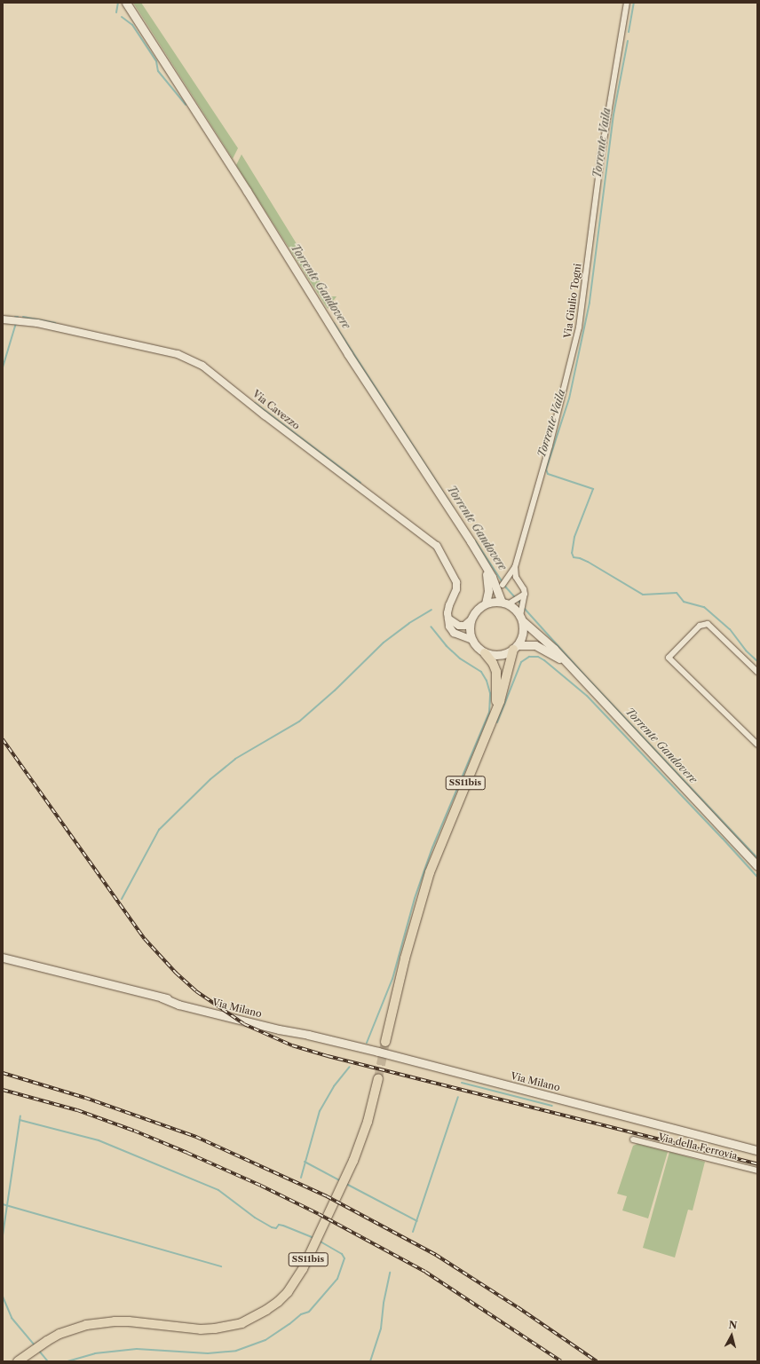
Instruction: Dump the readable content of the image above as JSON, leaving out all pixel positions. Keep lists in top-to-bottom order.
{
  "streets": {
    "main road": ["SS11bis", "Via Milano"],
    "street": ["Via Giulio Togni", "Via Cavezzo", "Via della Ferrovia"]
  },
  "water": ["Torrente Vaila", "Torrente Gandovere"],
  "north": "top"
}
